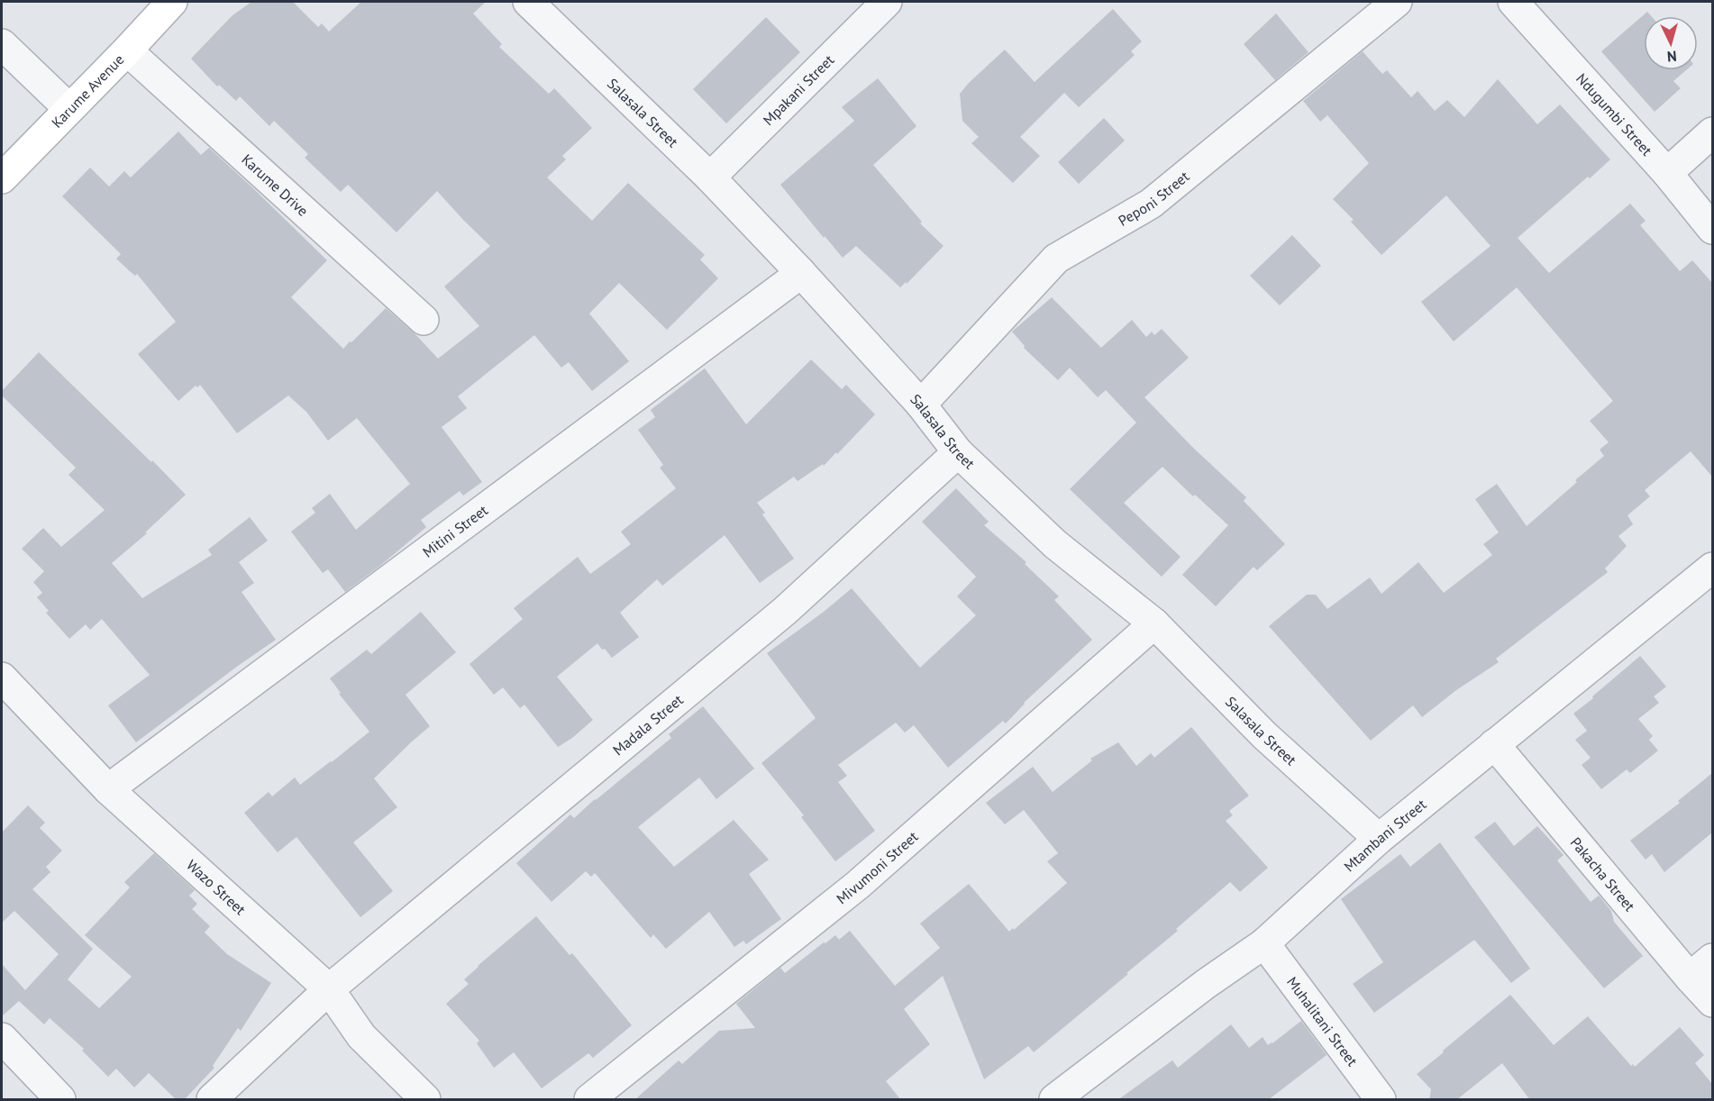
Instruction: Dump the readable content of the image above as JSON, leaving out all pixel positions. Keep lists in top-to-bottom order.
{
  "streets": {
    "main road": ["Karume Avenue"],
    "street": [
      "Mpakani Street",
      "Salasala Street",
      "Ndugumbi Street",
      "Karume Drive",
      "Peponi Street",
      "Mitini Street",
      "Madala Street",
      "Mtambani Street",
      "Mivumoni Street",
      "Pakacha Street",
      "Wazo Street",
      "Muhalitani Street"
    ]
  },
  "crossings": [
    ["Mpakani Street", "Salasala Street"],
    ["Karume Avenue", "Karume Drive"],
    ["Salasala Street", "Peponi Street"],
    ["Salasala Street", "Mitini Street"],
    ["Salasala Street", "Madala Street"],
    ["Salasala Street", "Mtambani Street"],
    ["Salasala Street", "Mivumoni Street"],
    ["Mitini Street", "Wazo Street"],
    ["Madala Street", "Wazo Street"],
    ["Mtambani Street", "Pakacha Street"],
    ["Mtambani Street", "Muhalitani Street"]
  ],
  "north": "bottom"
}
